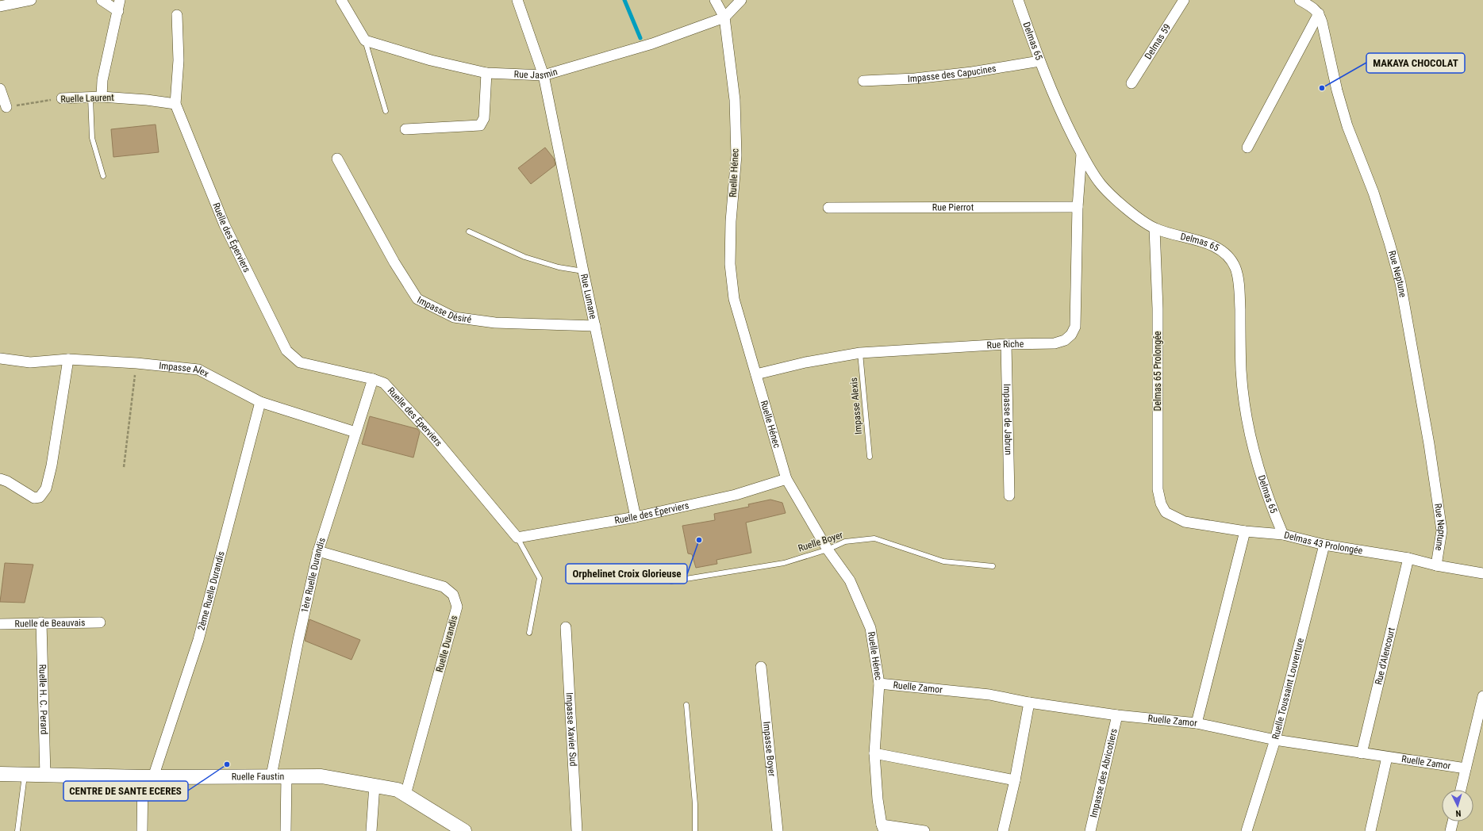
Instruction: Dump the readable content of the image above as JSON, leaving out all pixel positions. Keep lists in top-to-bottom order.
{
  "streets": {
    "street": [
      "Delmas 65",
      "Delmas 59",
      "Rue Jasmin",
      "Impasse des Capucines",
      "Ruelle Laurent",
      "Ruelle Hénec",
      "Rue Pierrot",
      "Ruelle des Éperviers",
      "Rue Neptune",
      "Rue Lumane",
      "Impasse Désiré",
      "Rue Riche",
      "Impasse Alex",
      "Delmas 65 Prolongée",
      "Impasse de Jabrun",
      "Delmas 43 Prolongée",
      "1ère Ruelle Durandis",
      "2ème Ruelle Durandis",
      "Ruelle de Beauvais",
      "Ruelle Durandis",
      "Rue d'Alencourt",
      "Ruelle Zamor",
      "Ruelle Toussaint Louverture",
      "Ruelle H. C. Perard",
      "Impasse Xavier Sud",
      "Impasse Boyer",
      "Impasse des Abricotiers",
      "Ruelle Faustin"
    ],
    "lane": ["Impasse Alexis", "Ruelle Boyer"]
  },
  "crossings": [
    ["Delmas 65", "Impasse des Capucines"],
    ["Delmas 65", "Rue Riche"],
    ["Delmas 65", "Delmas 65 Prolongée"],
    ["Delmas 65", "Delmas 43 Prolongée"],
    ["Rue Jasmin", "Ruelle Hénec"],
    ["Rue Jasmin", "Rue Lumane"],
    ["Ruelle Laurent", "Ruelle des Éperviers"],
    ["Ruelle Hénec", "Ruelle des Éperviers"],
    ["Ruelle Hénec", "Rue Riche"],
    ["Ruelle Hénec", "Ruelle Boyer"],
    ["Ruelle Hénec", "Ruelle Zamor"],
    ["Rue Pierrot", "Rue Riche"],
    ["Ruelle des Éperviers", "Rue Lumane"],
    ["Ruelle des Éperviers", "1ère Ruelle Durandis"],
    ["Rue Neptune", "Delmas 43 Prolongée"],
    ["Rue Lumane", "Impasse Désiré"],
    ["Rue Riche", "Impasse Alexis"],
    ["Rue Riche", "Impasse de Jabrun"],
    ["Impasse Alex", "1ère Ruelle Durandis"],
    ["Impasse Alex", "2ème Ruelle Durandis"],
    ["Delmas 65 Prolongée", "Delmas 43 Prolongée"],
    ["Delmas 43 Prolongée", "Rue d'Alencourt"],
    ["Delmas 43 Prolongée", "Ruelle Toussaint Louverture"],
    ["1ère Ruelle Durandis", "Ruelle Durandis"],
    ["1ère Ruelle Durandis", "Ruelle Faustin"],
    ["2ème Ruelle Durandis", "Ruelle Faustin"],
    ["Ruelle de Beauvais", "Ruelle H. C. Perard"],
    ["Ruelle Durandis", "Ruelle Faustin"],
    ["Rue d'Alencourt", "Ruelle Zamor"],
    ["Ruelle Zamor", "Ruelle Toussaint Louverture"],
    ["Ruelle Zamor", "Impasse des Abricotiers"],
    ["Ruelle H. C. Perard", "Ruelle Faustin"]
  ],
  "places": ["MAKAYA CHOCOLAT", "Orphelinet Croix Glorieuse", "CENTRE DE SANTE ECERES"],
  "north": "bottom"
}
